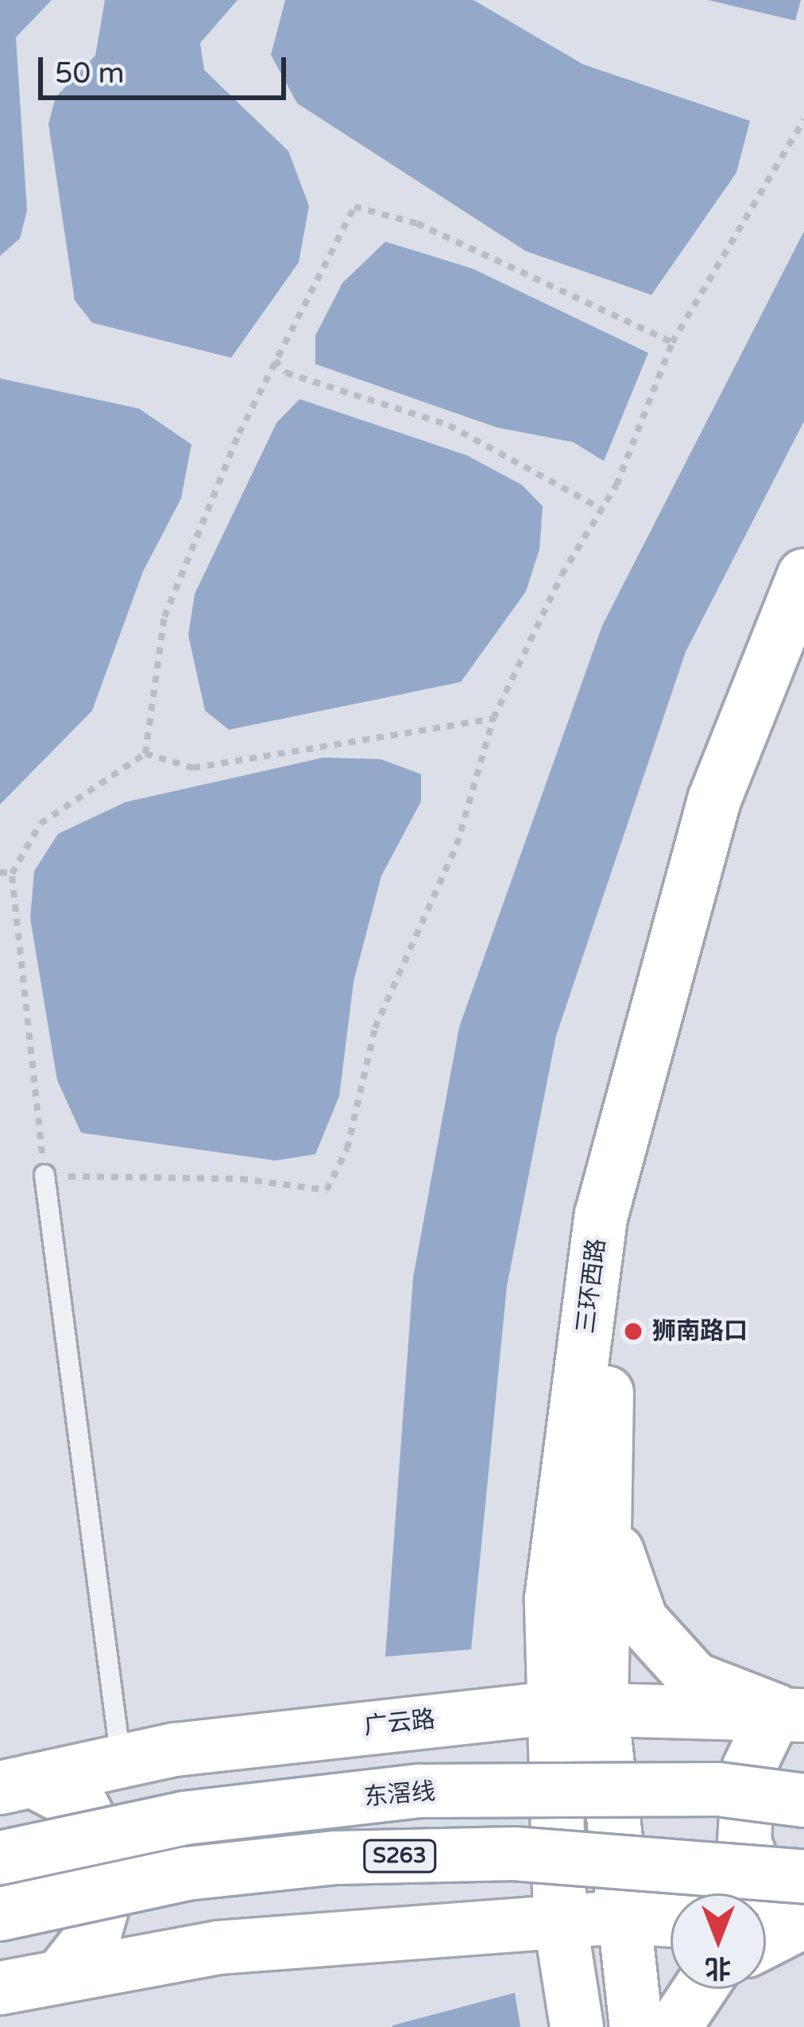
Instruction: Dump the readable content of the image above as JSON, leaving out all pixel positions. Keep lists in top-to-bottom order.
{
  "streets": {
    "main road": [
      "三环西路",
      "广云路",
      "东滘线",
      "S263"
    ]
  },
  "crossings": [
    ["三环西路", "广云路"]
  ],
  "places": ["狮南路口"],
  "scale_bar": "50 m",
  "north": "bottom"
}
